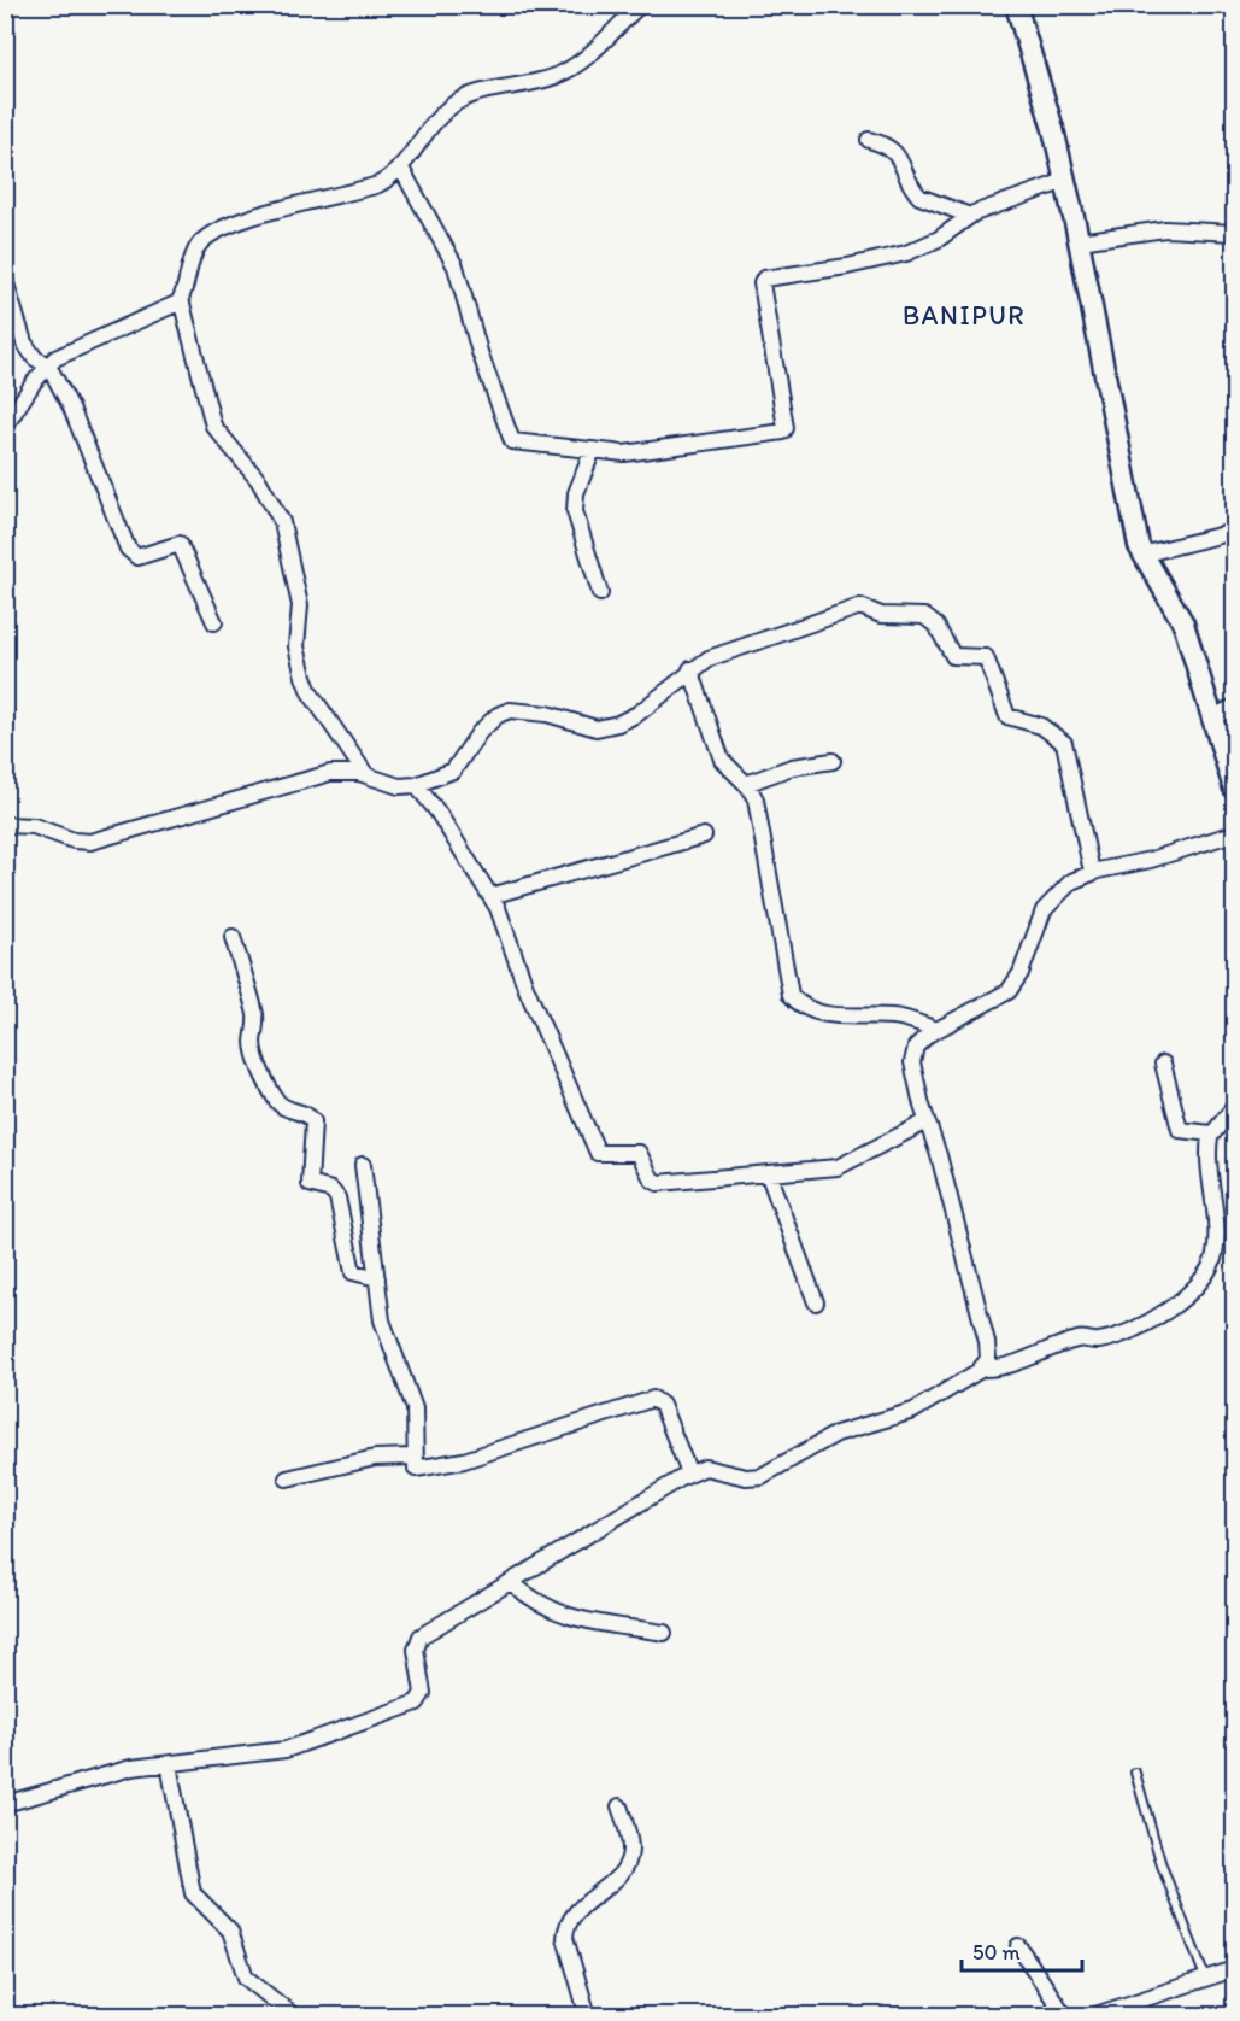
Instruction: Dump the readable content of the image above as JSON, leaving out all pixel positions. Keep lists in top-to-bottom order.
{
  "districts": ["BANIPUR"],
  "scale_bar": "50 m"
}
